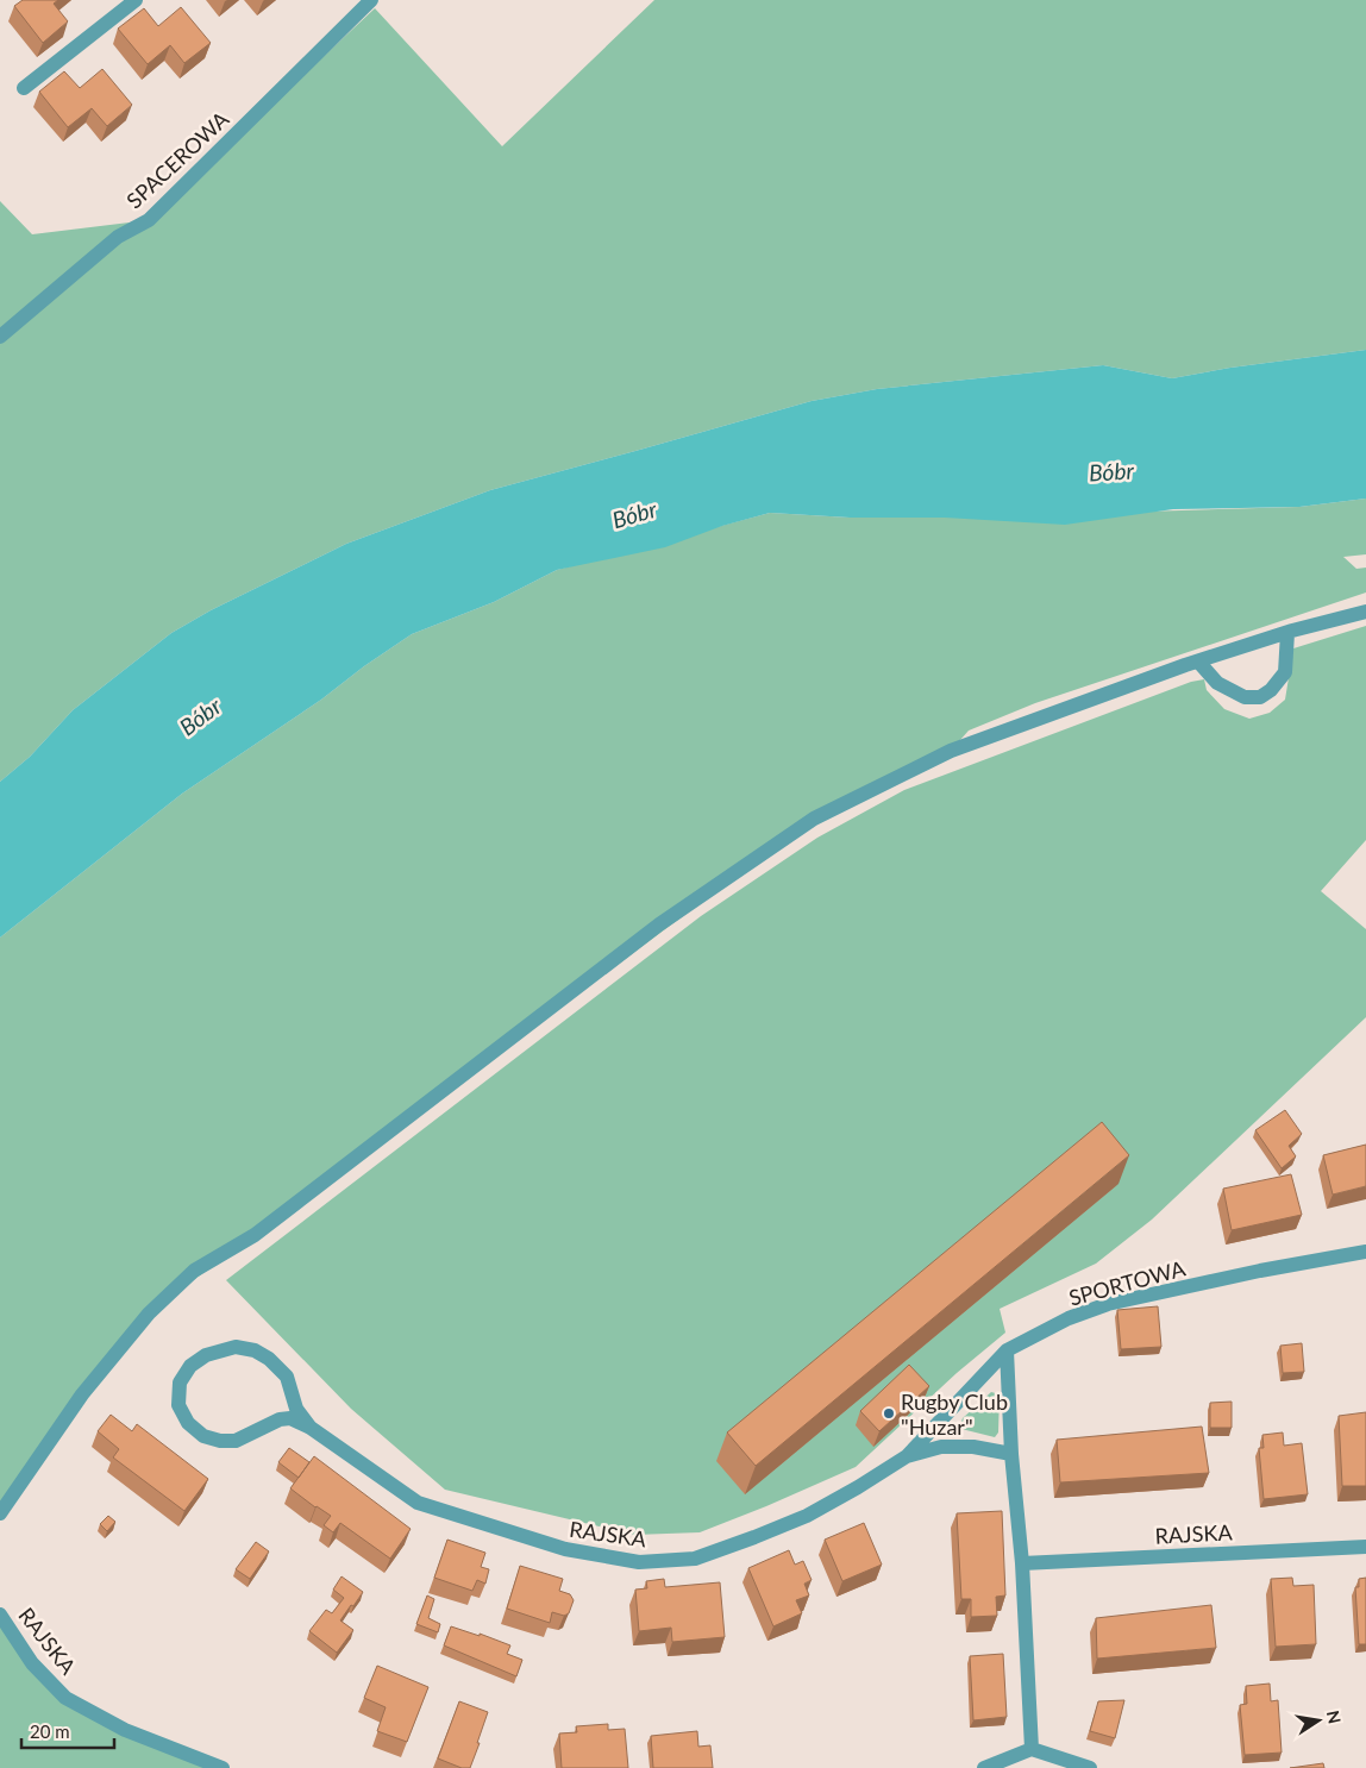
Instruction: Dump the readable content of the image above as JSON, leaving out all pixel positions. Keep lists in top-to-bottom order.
{
  "streets": {
    "street": ["SPACEROWA", "SPORTOWA", "RAJSKA"]
  },
  "crossings": [
    ["SPORTOWA", "RAJSKA"]
  ],
  "water": ["Bóbr"],
  "places": ["Rugby Club \"Huzar\""],
  "scale_bar": "20 m",
  "north": "right"
}
